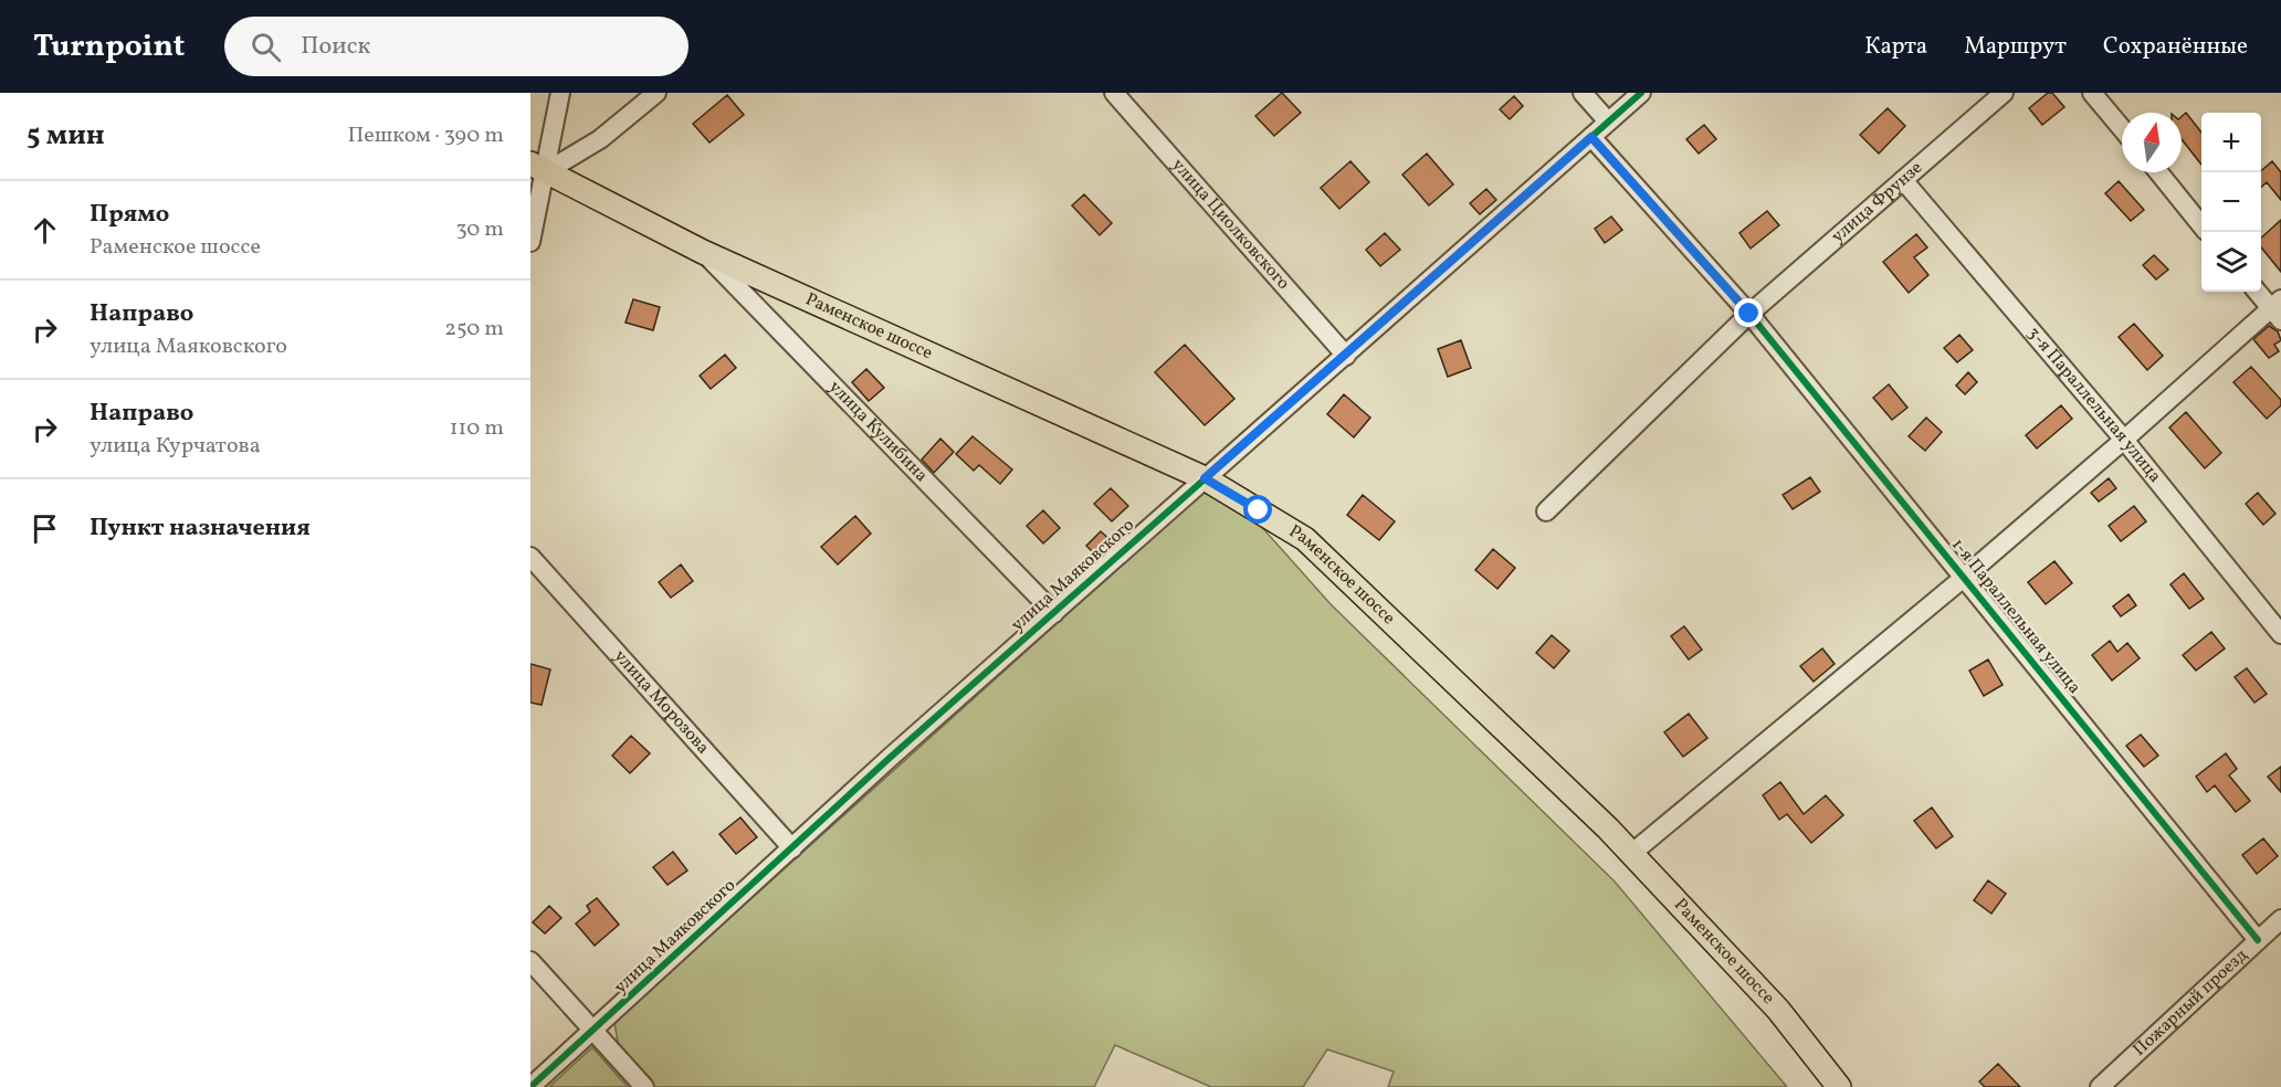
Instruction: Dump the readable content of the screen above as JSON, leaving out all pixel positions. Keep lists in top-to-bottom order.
{
  "streets": {
    "main road": ["Раменское шоссе"],
    "street": [
      "улица Фрунзе",
      "улица Циолковского",
      "3-я Параллельная улица",
      "улица Кулибина",
      "улица Маяковского",
      "1-я Параллельная улица",
      "улица Морозова",
      "Пожарный проезд"
    ]
  },
  "crossings": [
    ["улица Фрунзе", "3-я Параллельная улица"],
    ["улица Фрунзе", "1-я Параллельная улица"],
    ["улица Циолковского", "улица Маяковского"],
    ["Раменское шоссе", "улица Кулибина"],
    ["Раменское шоссе", "улица Маяковского"],
    ["улица Кулибина", "улица Маяковского"],
    ["улица Маяковского", "1-я Параллельная улица"],
    ["улица Маяковского", "улица Морозова"],
    ["1-я Параллельная улица", "Пожарный проезд"]
  ],
  "north": "top",
  "page": {
    "header": "Turnpoint",
    "search": "Поиск",
    "nav": ["Карта", "Маршрут", "Сохранённые"],
    "heading": ["5 мин", "Пешком · 390 m"],
    "map_buttons": ["+", "−"],
    "list": [
      ["Прямо", "Раменское шоссе", "30 m"],
      ["Направо", "улица Маяковского", "250 m"],
      ["Направо", "улица Курчатова", "110 m"],
      "Пункт назначения"
    ]
  }
}
